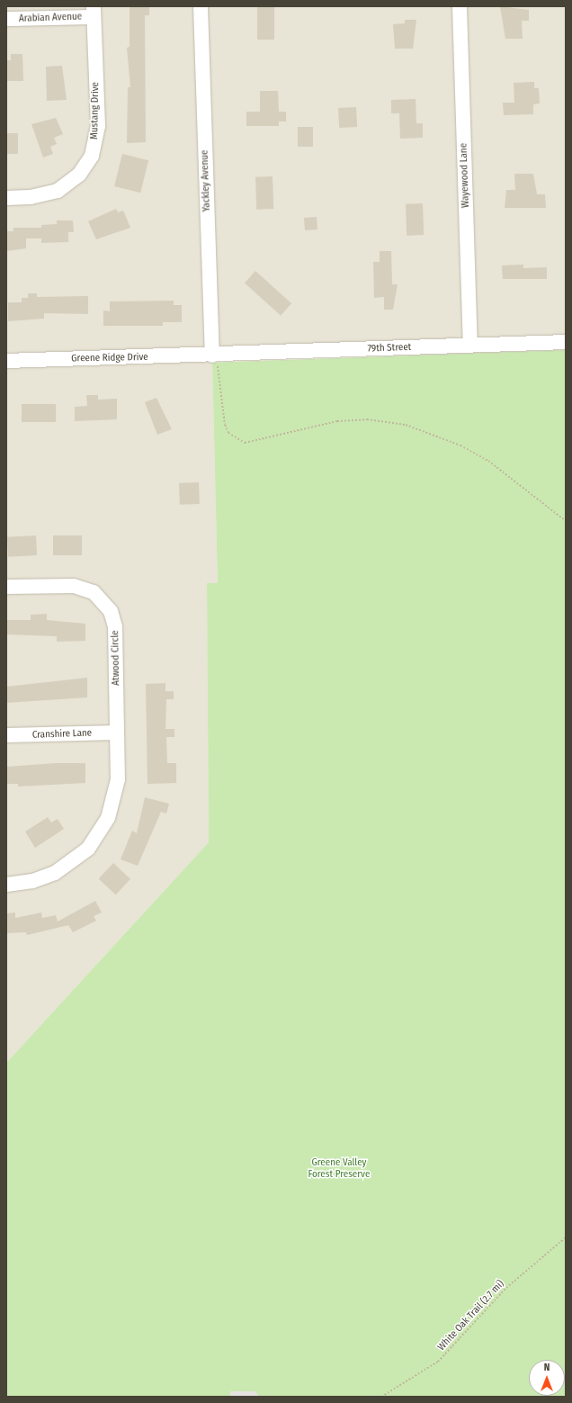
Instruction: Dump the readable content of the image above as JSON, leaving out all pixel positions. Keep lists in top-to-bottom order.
{
  "streets": {
    "street": [
      "Arabian Avenue",
      "Mustang Drive",
      "Wayewood Lane",
      "Yackley Avenue",
      "79th Street",
      "Greene Ridge Drive",
      "Atwood Circle",
      "Cranshire Lane"
    ],
    "path": ["White Oak Trail (2.7 mi)"]
  },
  "crossings": [
    ["Arabian Avenue", "Mustang Drive"],
    ["Wayewood Lane", "79th Street"],
    ["Yackley Avenue", "79th Street"],
    ["Yackley Avenue", "Greene Ridge Drive"],
    ["79th Street", "Greene Ridge Drive"],
    ["Atwood Circle", "Cranshire Lane"]
  ],
  "parks": ["Greene Valley Forest Preserve"],
  "north": "top"
}
